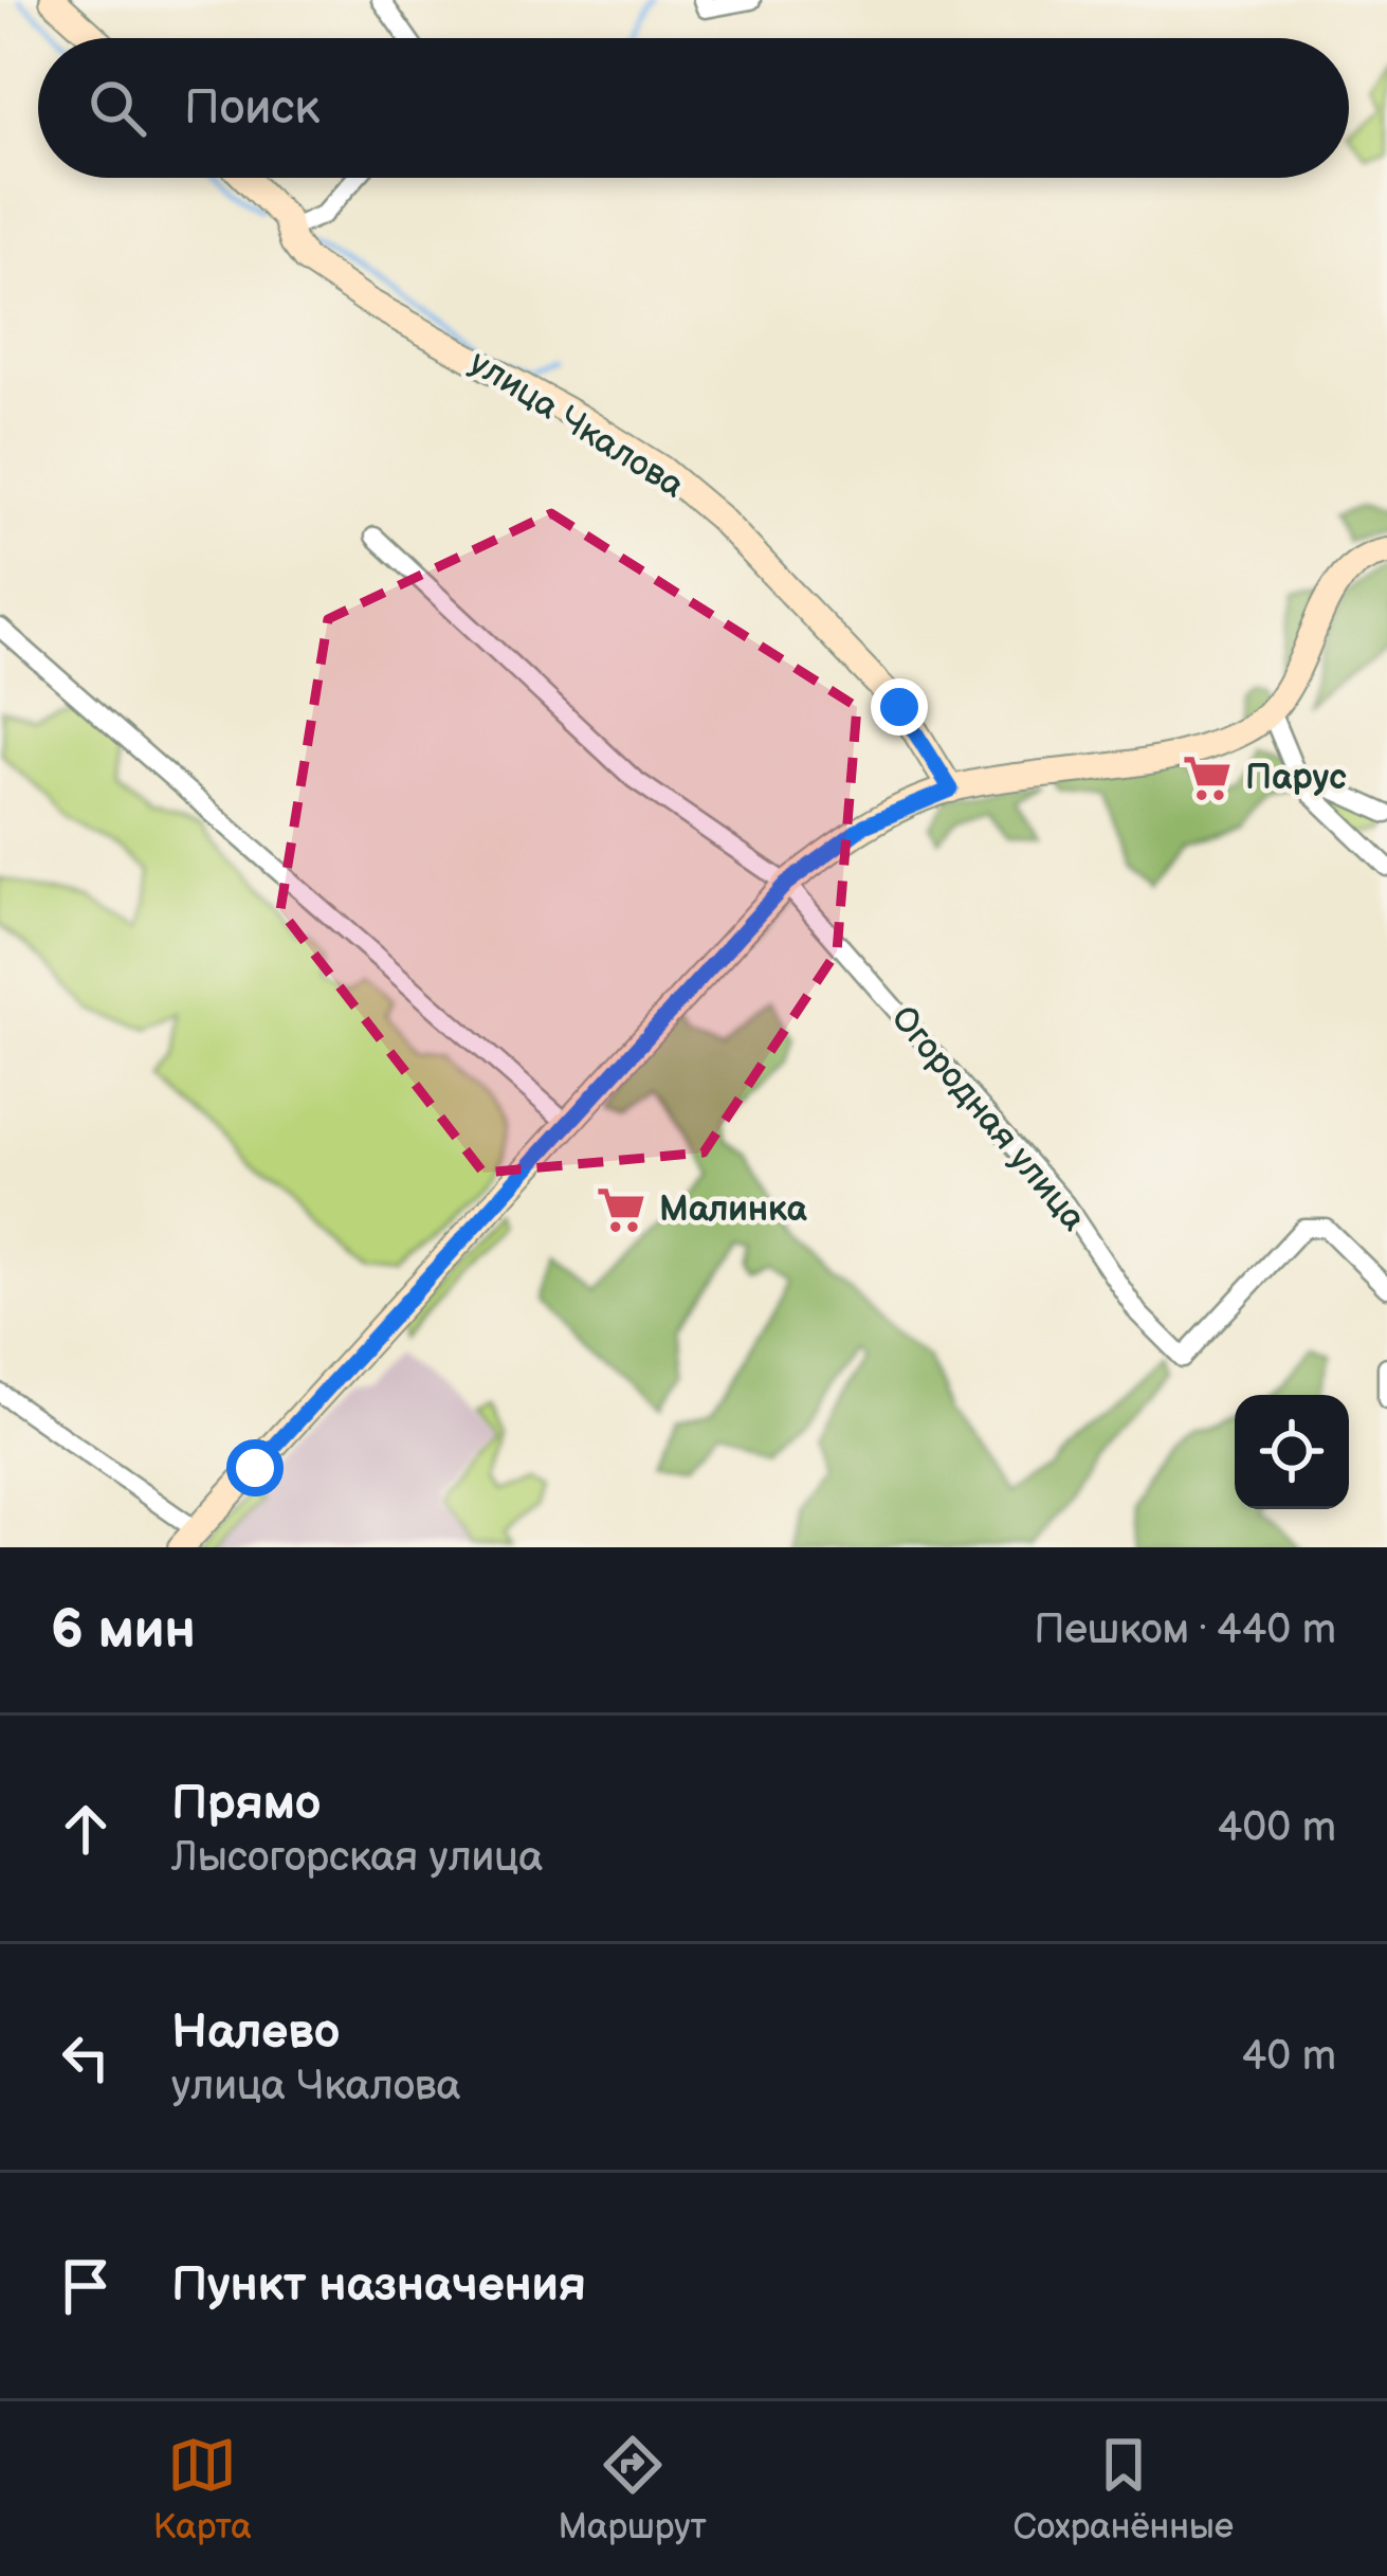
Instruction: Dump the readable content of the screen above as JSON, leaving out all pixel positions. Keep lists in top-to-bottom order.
{
  "streets": {
    "street": ["улица Чкалова", "Огородная улица"]
  },
  "places": {
    "supermarket": ["Парус", "Малинка"]
  },
  "page": {
    "search": "Поиск",
    "heading": ["6 мин", "Пешком · 440 m"],
    "list": [
      ["Прямо", "Лысогорская улица", "400 m"],
      ["Налево", "улица Чкалова", "40 m"],
      "Пункт назначения"
    ],
    "nav": ["Карта", "Маршрут", "Сохранённые"]
  }
}
